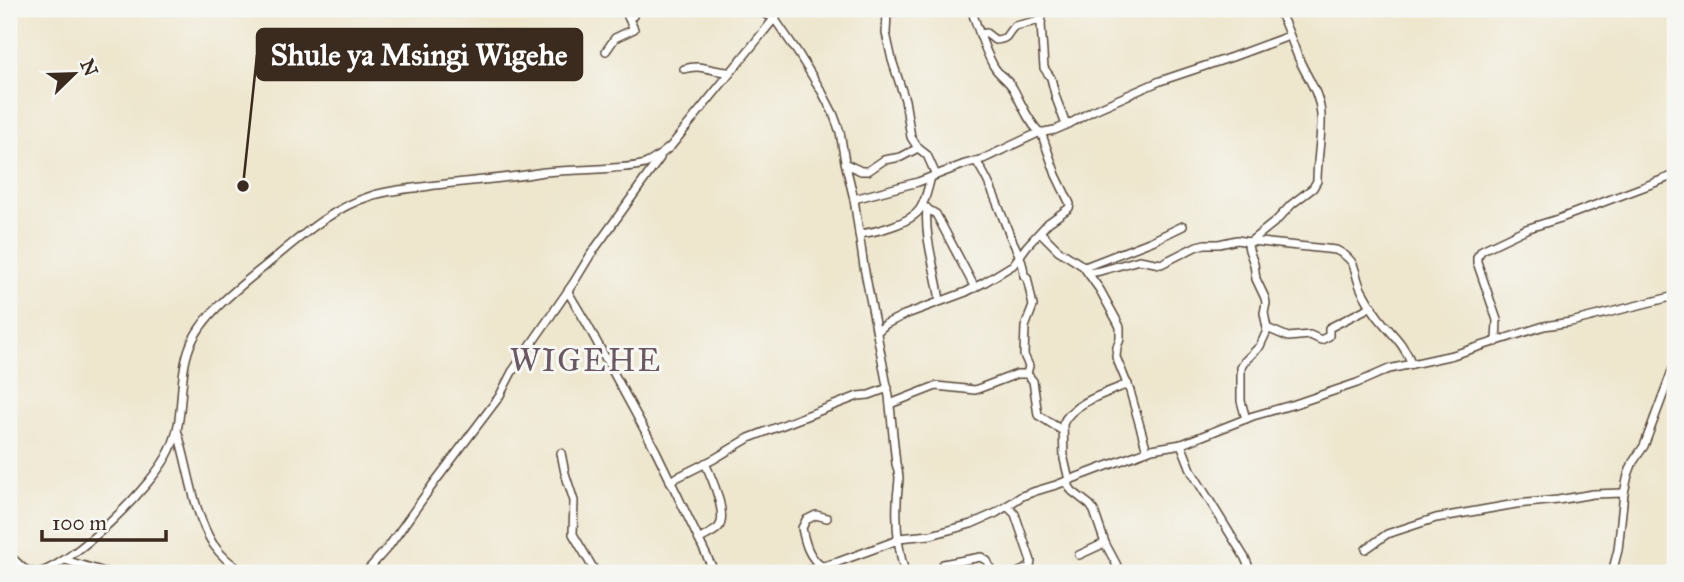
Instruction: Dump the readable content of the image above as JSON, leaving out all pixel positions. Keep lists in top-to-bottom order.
{
  "districts": ["WIGEHE"],
  "places": ["Shule ya Msingi Wigehe"],
  "scale_bar": "100 m",
  "north": "top right"
}
